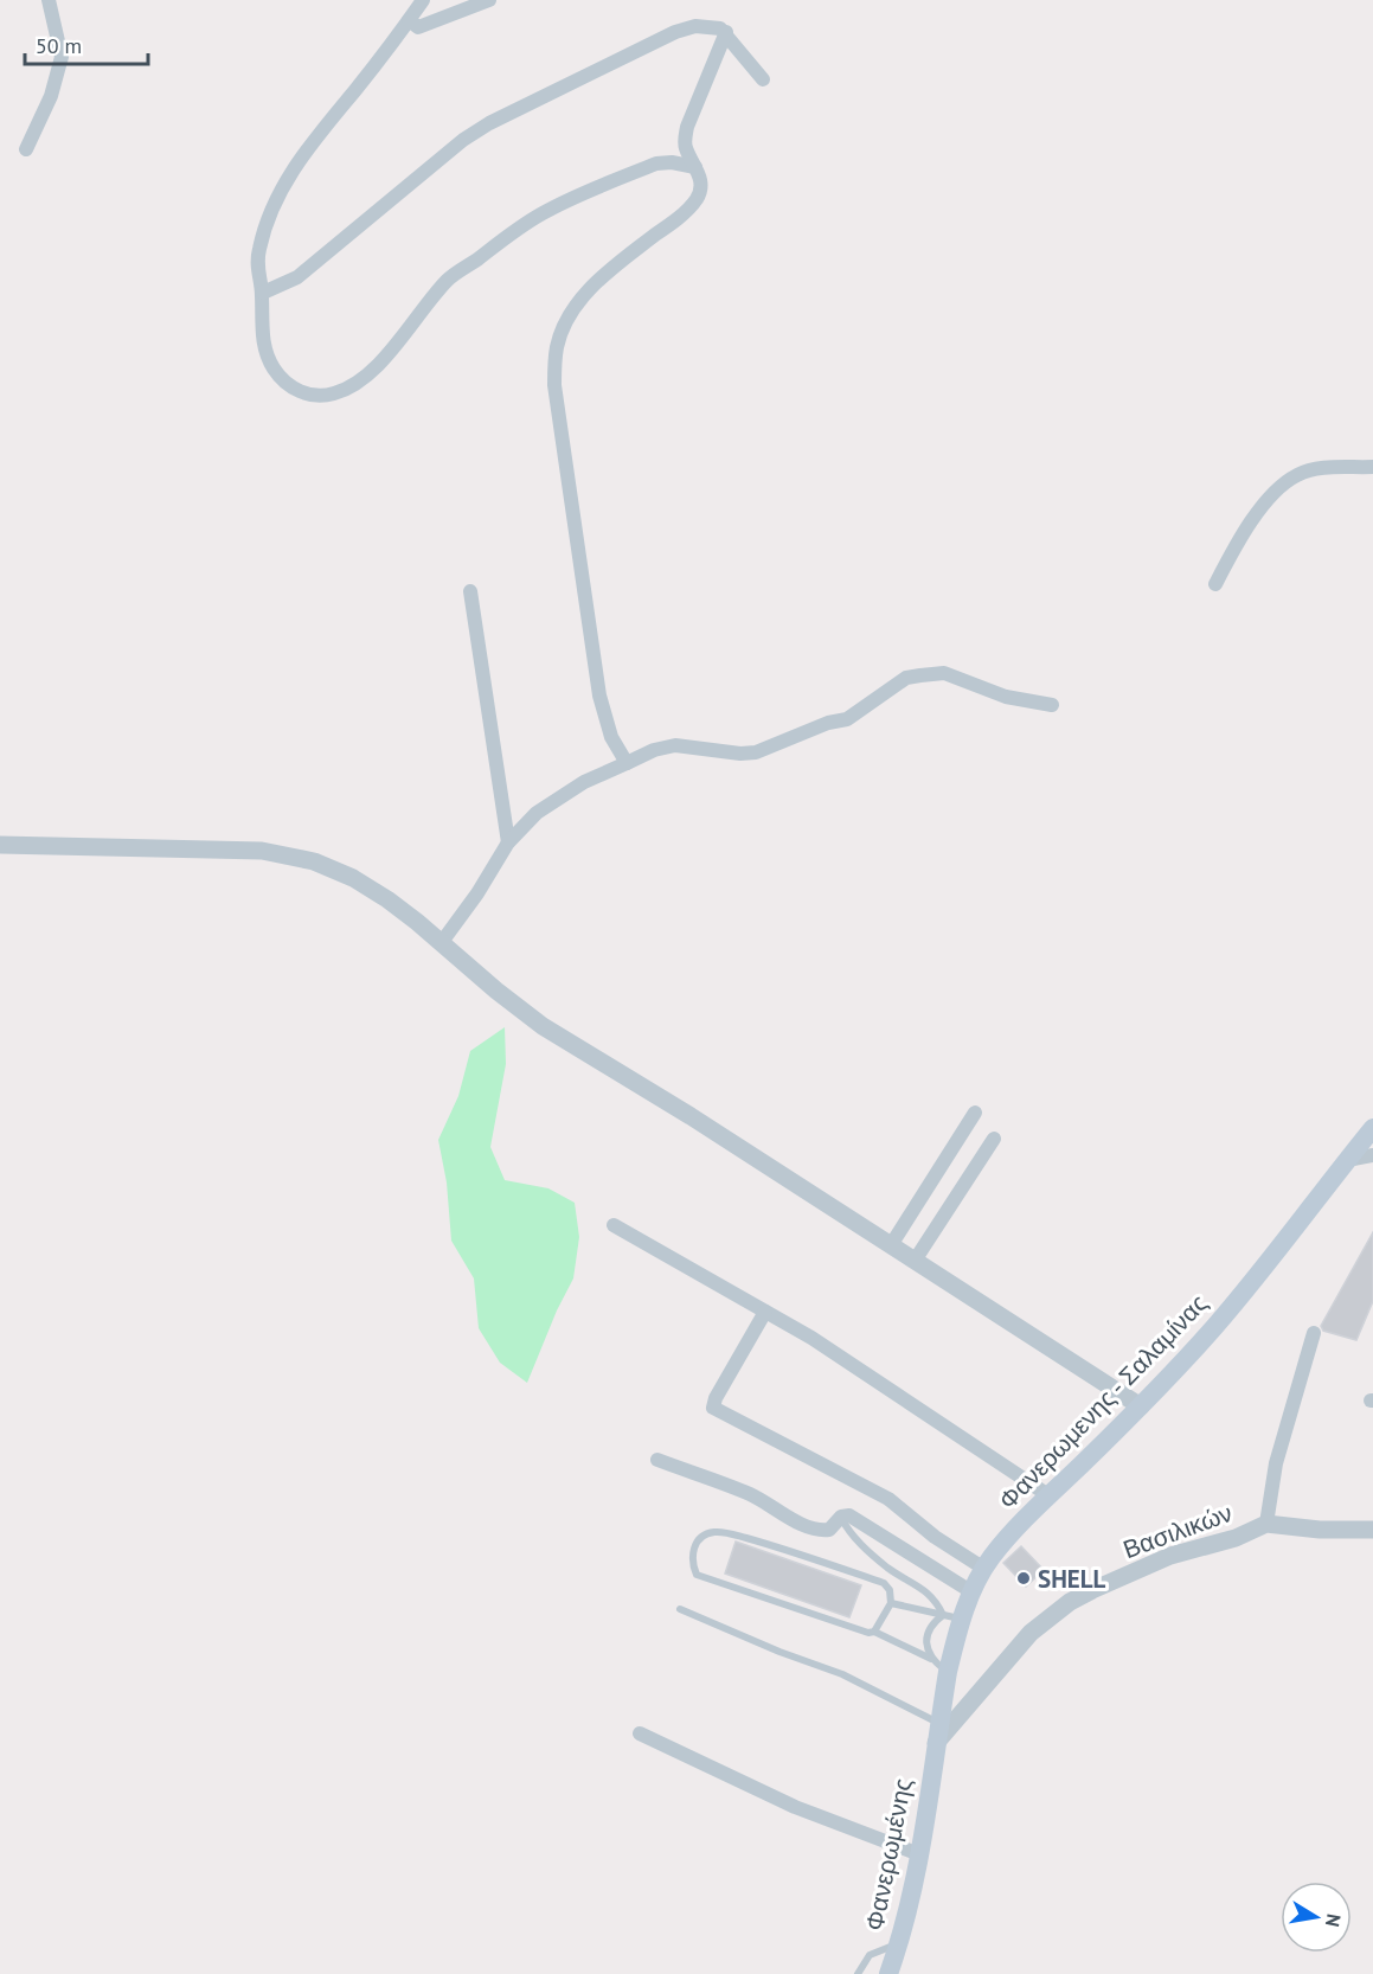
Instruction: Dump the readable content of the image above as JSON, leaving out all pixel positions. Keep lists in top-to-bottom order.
{
  "streets": {
    "main road": ["Φανερωμενης - Σαλαμίνας", "Φανερωμένης"],
    "street": ["Βασιλικών"]
  },
  "crossings": [
    ["Φανερωμενης - Σαλαμίνας", "Βασιλικών"],
    ["Φανερωμενης - Σαλαμίνας", "Φανερωμένης"],
    ["Βασιλικών", "Φανερωμένης"]
  ],
  "places": ["SHELL"],
  "scale_bar": "50 m",
  "north": "right"
}
